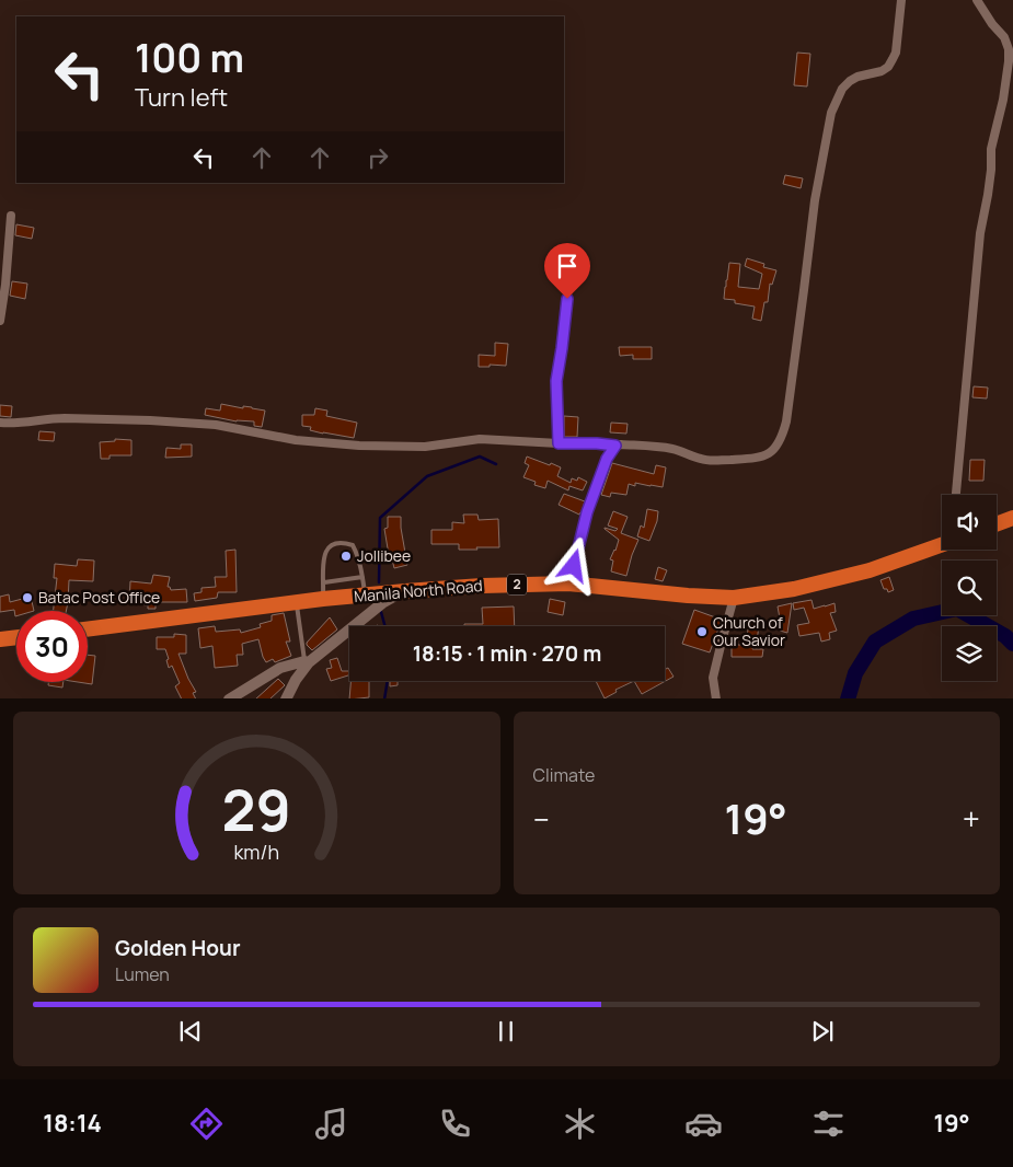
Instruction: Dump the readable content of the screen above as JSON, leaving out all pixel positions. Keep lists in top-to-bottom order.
{
  "streets": {
    "highway": ["2", "Manila North Road"]
  },
  "places": ["Jollibee", "Batac Post Office", "Church of Our Savior"],
  "page": {
    "turn": ["100 m", "Turn left"],
    "limit": "30",
    "trip": "18:15 · 1 min · 270 m",
    "tile": "Climate",
    "heat": ["−", "19°", "+"],
    "song": ["Golden Hour", "Lumen"],
    "tabs": ["18:14", "19°"],
    "gauge": ["29", "km/h"]
  }
}
